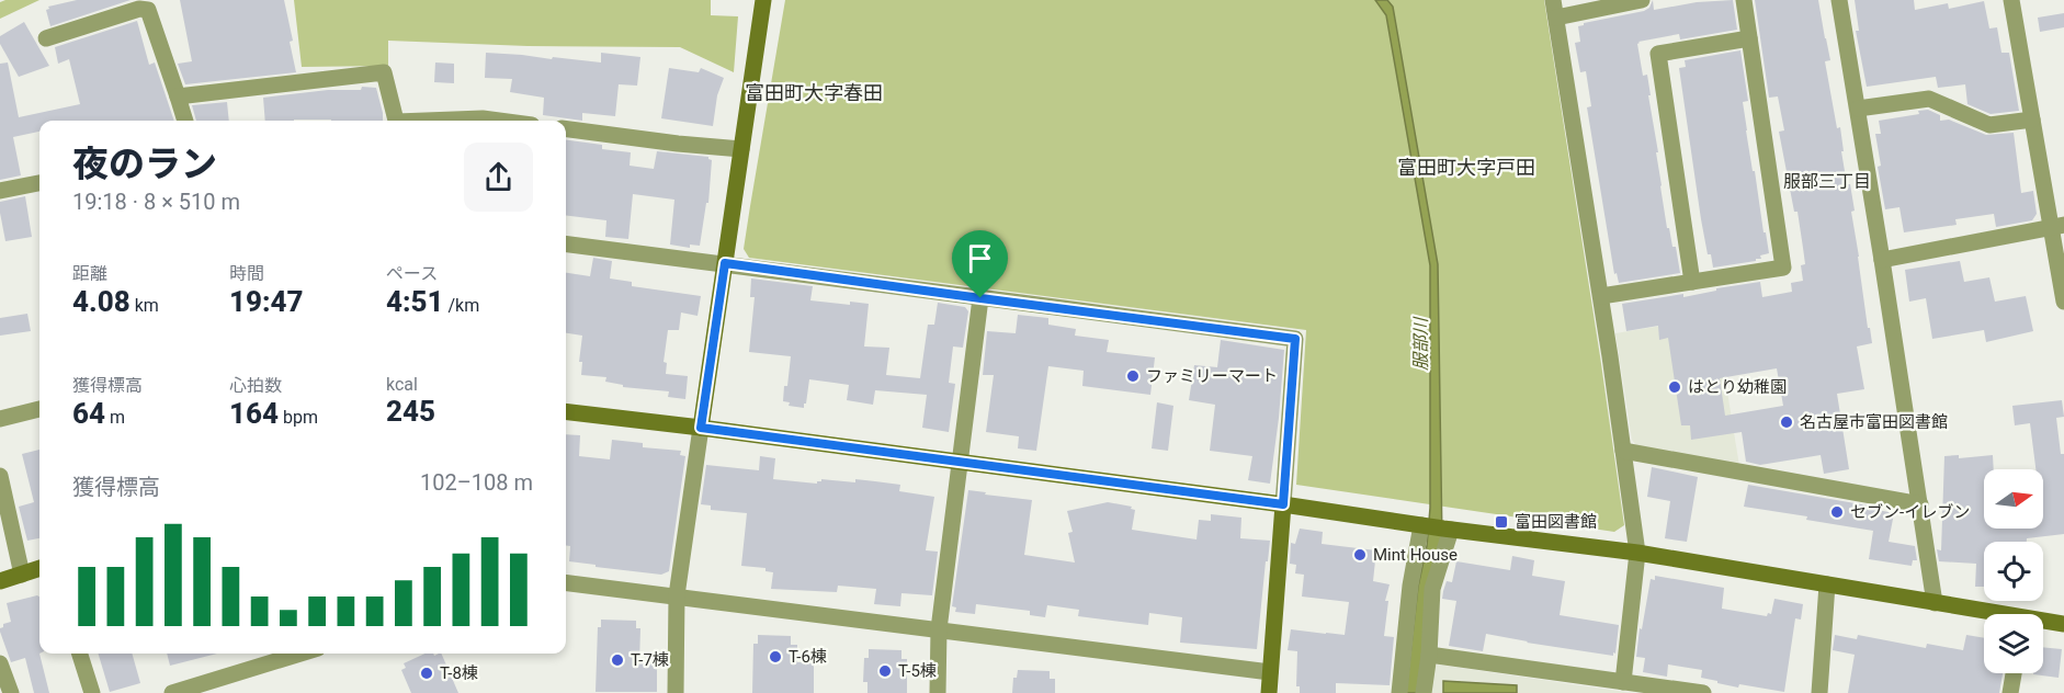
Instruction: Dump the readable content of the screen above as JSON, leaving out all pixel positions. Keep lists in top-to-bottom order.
{
  "districts": ["富田町大字春田", "富田町大字戸田", "服部三丁目"],
  "water": ["服部川"],
  "places": {
    "other": [
      "ファミリーマート",
      "はとり幼稚園",
      "名古屋市富田図書館",
      "セブン-イレブン",
      "Mint House",
      "T-6棟",
      "T-7棟",
      "T-5棟",
      "T-8棟"
    ],
    "transit": ["富田図書館"]
  },
  "north": "right",
  "page": {
    "heading": ["夜のラン", "19:18 · 8 × 510 m"],
    "stats": [
      ["距離", "4.08 km"],
      ["時間", "19:47"],
      ["ペース", "4:51 /km"],
      ["獲得標高", "64 m"],
      ["心拍数", "164 bpm"],
      ["kcal", "245"]
    ],
    "chart": ["獲得標高", "102–108 m"]
  }
}
